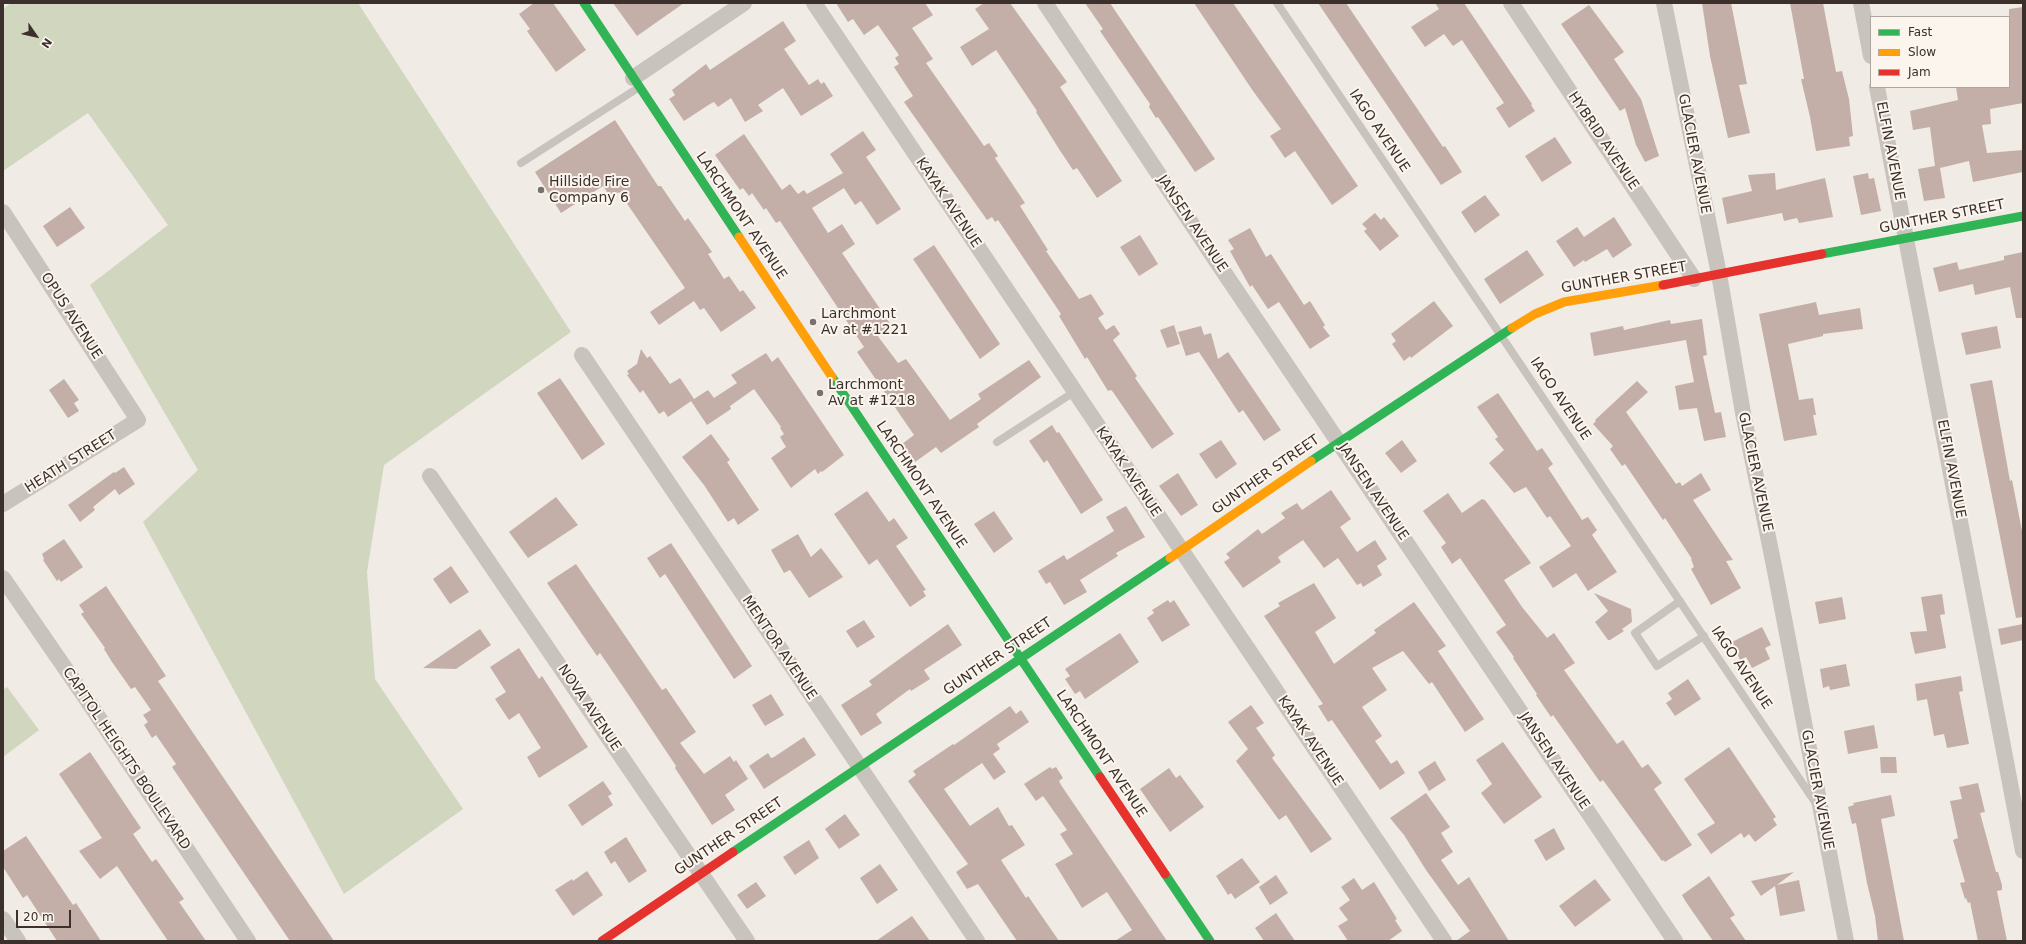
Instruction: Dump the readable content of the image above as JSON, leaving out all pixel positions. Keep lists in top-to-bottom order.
{
  "streets": {
    "street": [
      "HYBRID AVENUE",
      "ELFIN AVENUE",
      "GLACIER AVENUE",
      "KAYAK AVENUE",
      "LARCHMONT AVENUE",
      "GUNTHER STREET",
      "JANSEN AVENUE",
      "OPUS AVENUE",
      "HEATH STREET",
      "MENTOR AVENUE",
      "NOVA AVENUE",
      "CAPITOL HEIGHTS BOULEVARD"
    ],
    "lane": ["IAGO AVENUE"]
  },
  "crossings": [
    ["IAGO AVENUE", "GLACIER AVENUE"],
    ["IAGO AVENUE", "GUNTHER STREET"],
    ["HYBRID AVENUE", "GUNTHER STREET"],
    ["ELFIN AVENUE", "GUNTHER STREET"],
    ["GLACIER AVENUE", "GUNTHER STREET"],
    ["KAYAK AVENUE", "GUNTHER STREET"],
    ["LARCHMONT AVENUE", "GUNTHER STREET"],
    ["GUNTHER STREET", "JANSEN AVENUE"],
    ["GUNTHER STREET", "MENTOR AVENUE"],
    ["GUNTHER STREET", "NOVA AVENUE"],
    ["OPUS AVENUE", "HEATH STREET"]
  ],
  "places": ["Hillside Fire Company 6", "Larchmont Av at #1221", "Larchmont Av at #1218"],
  "legend": ["Fast", "Slow", "Jam"],
  "scale_bar": "20 m",
  "north": "bottom right"
}
